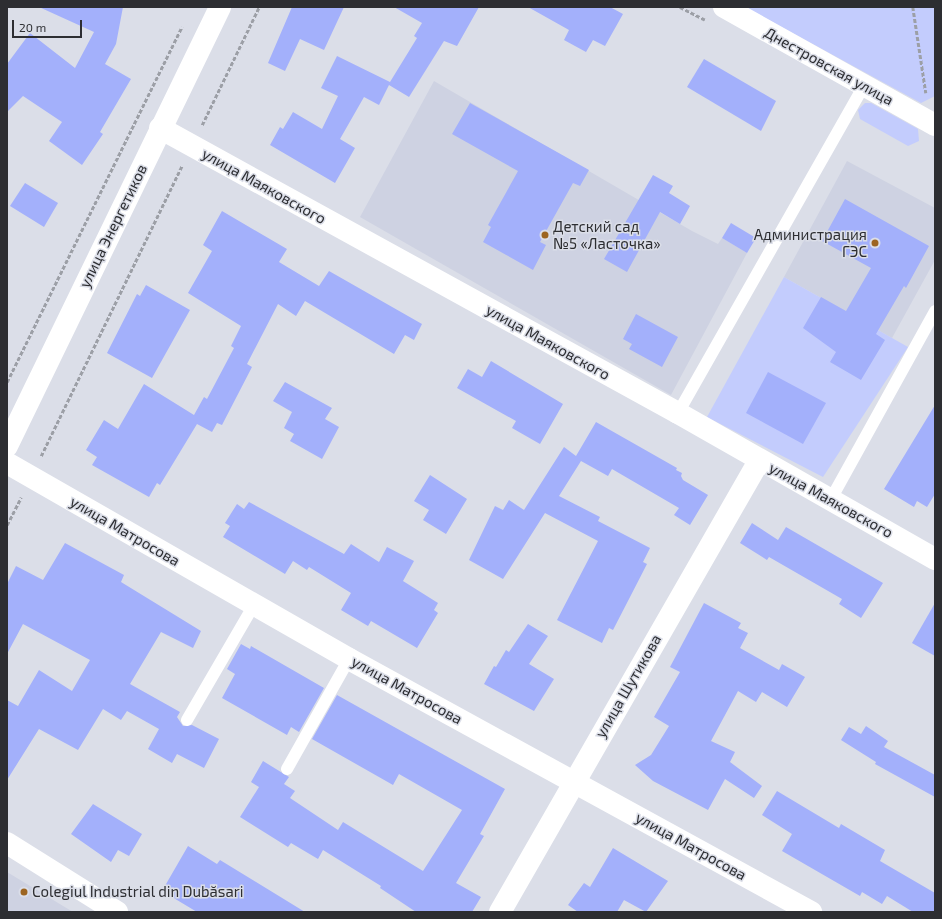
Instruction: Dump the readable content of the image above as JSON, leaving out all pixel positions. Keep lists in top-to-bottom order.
{
  "streets": {
    "street": [
      "Днестровская улица",
      "улица Маяковского",
      "улица Энергетиков",
      "улица Матросова",
      "улица Шутикова"
    ]
  },
  "crossings": [
    ["улица Маяковского", "улица Энергетиков"],
    ["улица Маяковского", "улица Шутикова"],
    ["улица Матросова", "улица Шутикова"]
  ],
  "places": ["Детский сад №5 «Ласточка»", "Администрация ГЭС", "Colegiul Industrial din Dubăsari"],
  "scale_bar": "20 m"
}
